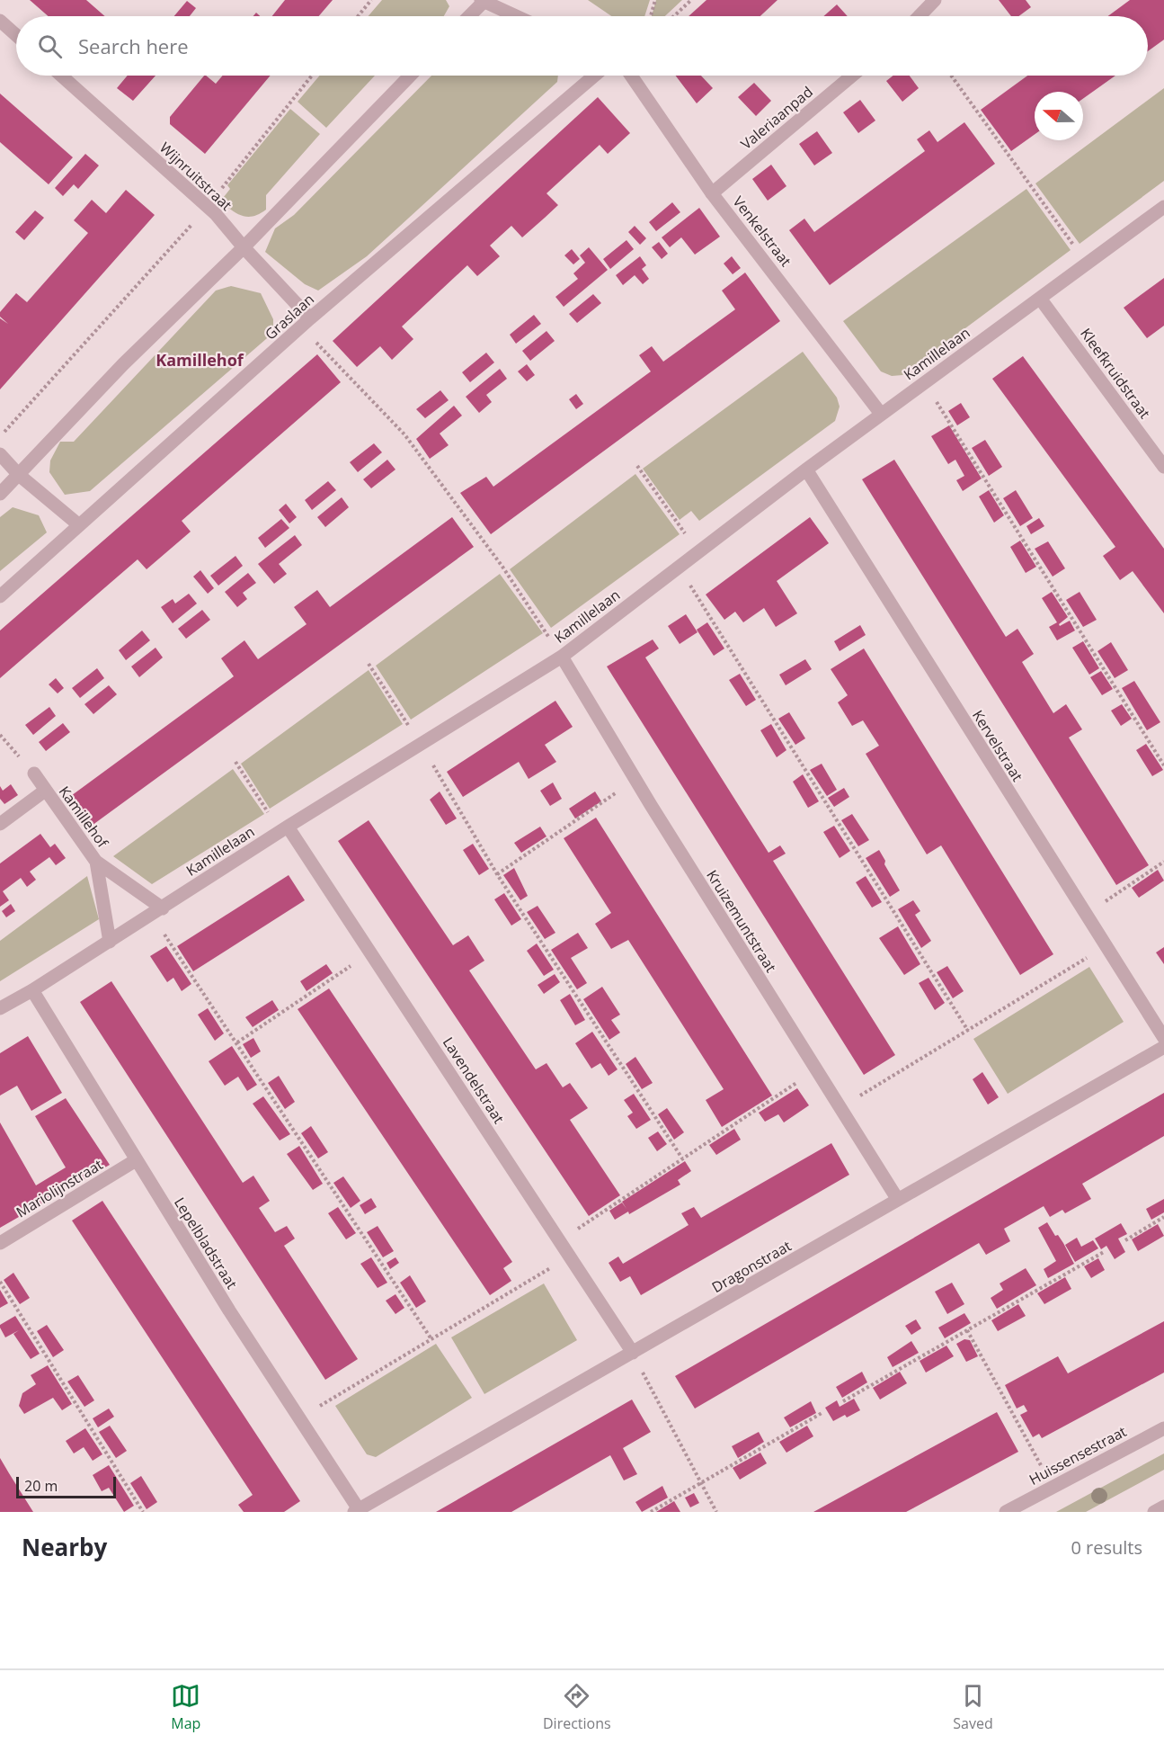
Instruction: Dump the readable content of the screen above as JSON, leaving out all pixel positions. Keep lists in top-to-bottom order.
{
  "streets": {
    "street": [
      "Valeriaanpad",
      "Wijnruitstraat",
      "Venkelstraat",
      "Graslaan",
      "Kamillelaan",
      "Kleefkruidstraat",
      "Kervelstraat",
      "Kamillehof",
      "Kruizemuntstraat",
      "Lavendelstraat",
      "Mariolijnstraat",
      "Lepelbladstraat",
      "Dragonstraat",
      "Huissensestraat"
    ]
  },
  "crossings": [
    ["Valeriaanpad", "Venkelstraat"],
    ["Wijnruitstraat", "Graslaan"],
    ["Venkelstraat", "Kamillelaan"],
    ["Kamillelaan", "Kleefkruidstraat"],
    ["Kamillelaan", "Kervelstraat"],
    ["Kamillelaan", "Kamillehof"],
    ["Kamillelaan", "Kruizemuntstraat"],
    ["Kamillelaan", "Lavendelstraat"],
    ["Kamillelaan", "Lepelbladstraat"],
    ["Kruizemuntstraat", "Dragonstraat"],
    ["Lavendelstraat", "Dragonstraat"],
    ["Mariolijnstraat", "Lepelbladstraat"],
    ["Lepelbladstraat", "Dragonstraat"]
  ],
  "districts": ["Kamillehof"],
  "scale_bar": "20 m",
  "north": "left",
  "page": {
    "search": "Search here",
    "scale": "20 m",
    "heading": ["Nearby", "0 results"],
    "nav": ["Map", "Directions", "Saved"]
  }
}
